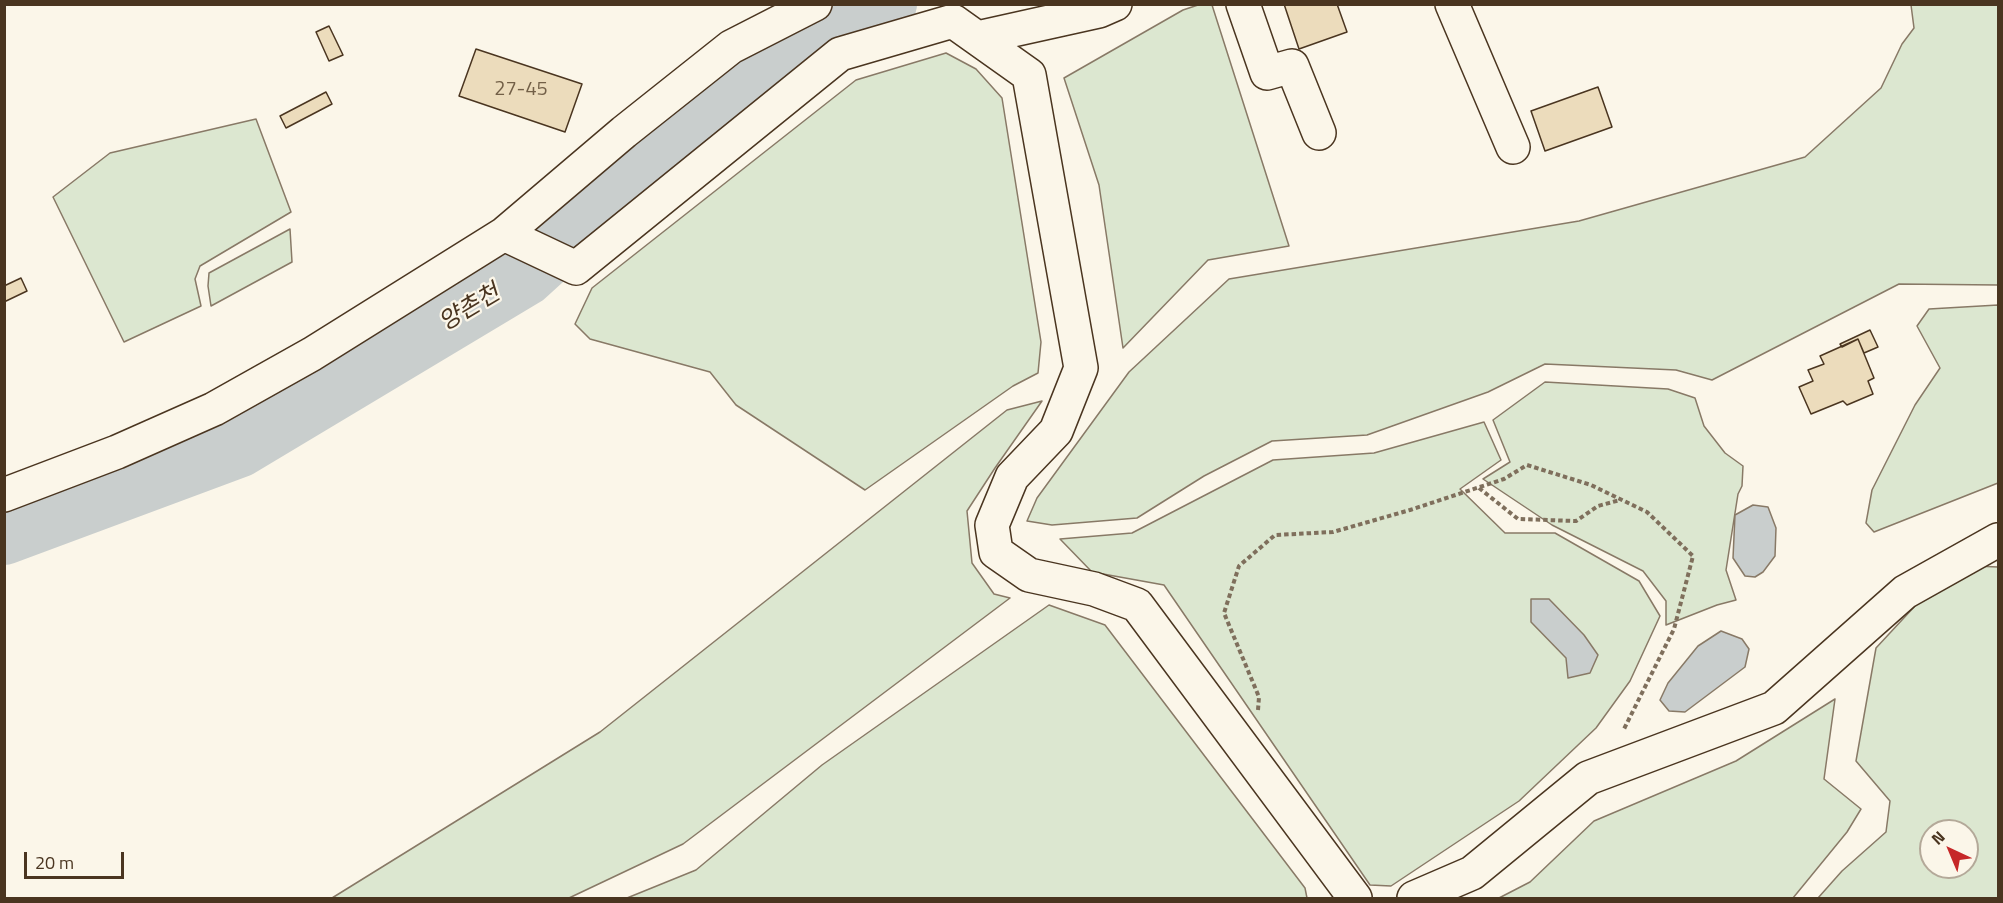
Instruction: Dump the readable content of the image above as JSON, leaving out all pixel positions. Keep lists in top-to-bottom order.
{
  "water": ["양촌천"],
  "house_numbers": ["27-45"],
  "scale_bar": "20 m",
  "north": "top left"
}
